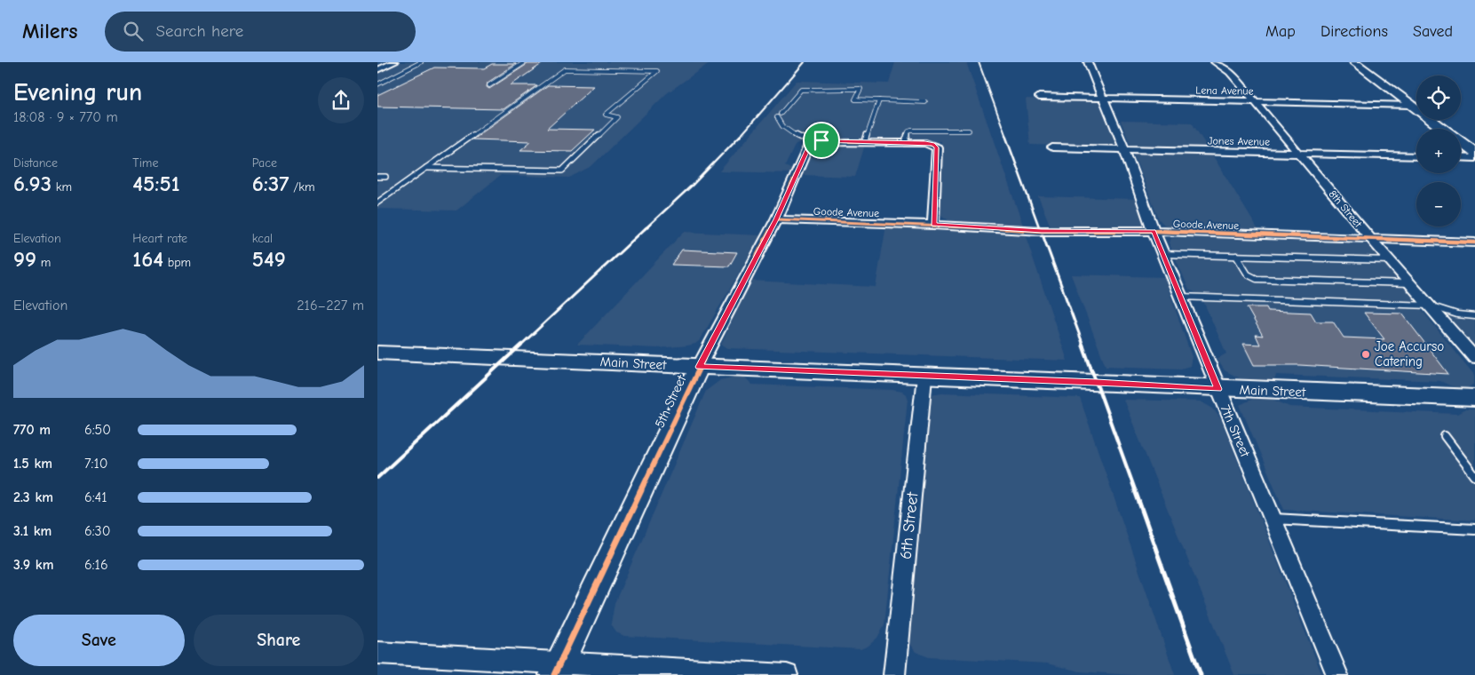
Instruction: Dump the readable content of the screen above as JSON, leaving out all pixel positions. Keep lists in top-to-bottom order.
{
  "streets": {
    "main road": ["Main Street", "5th Street"],
    "street": [
      "Lena Avenue",
      "Jones Avenue",
      "8th Street",
      "Goode Avenue",
      "7th Street",
      "6th Street"
    ]
  },
  "crossings": [
    ["Lena Avenue", "8th Street"],
    ["Lena Avenue", "7th Street"],
    ["Jones Avenue", "8th Street"],
    ["Jones Avenue", "7th Street"],
    ["8th Street", "Goode Avenue"],
    ["Goode Avenue", "5th Street"],
    ["Goode Avenue", "7th Street"],
    ["Main Street", "5th Street"],
    ["Main Street", "7th Street"],
    ["Main Street", "6th Street"]
  ],
  "places": ["Joe Accurso Catering"],
  "page": {
    "header": "Milers",
    "search": "Search here",
    "nav": ["Map", "Directions", "Saved"],
    "heading": ["Evening run", "18:08 · 9 × 770 m"],
    "map_buttons": ["+", "−"],
    "stats": [
      ["Distance", "6.93 km"],
      ["Time", "45:51"],
      ["Pace", "6:37 /km"],
      ["Elevation", "99 m"],
      ["Heart rate", "164 bpm"],
      ["kcal", "549"]
    ],
    "chart": ["Elevation", "216–227 m"],
    "list": [
      {
        "name": "770 m",
        "note": "6:50"
      },
      {
        "name": "1.5 km",
        "note": "7:10"
      },
      {
        "name": "2.3 km",
        "note": "6:41"
      },
      {
        "name": "3.1 km",
        "note": "6:30"
      },
      {
        "name": "3.9 km",
        "note": "6:16"
      }
    ],
    "buttons": ["Save", "Share"]
  }
}
